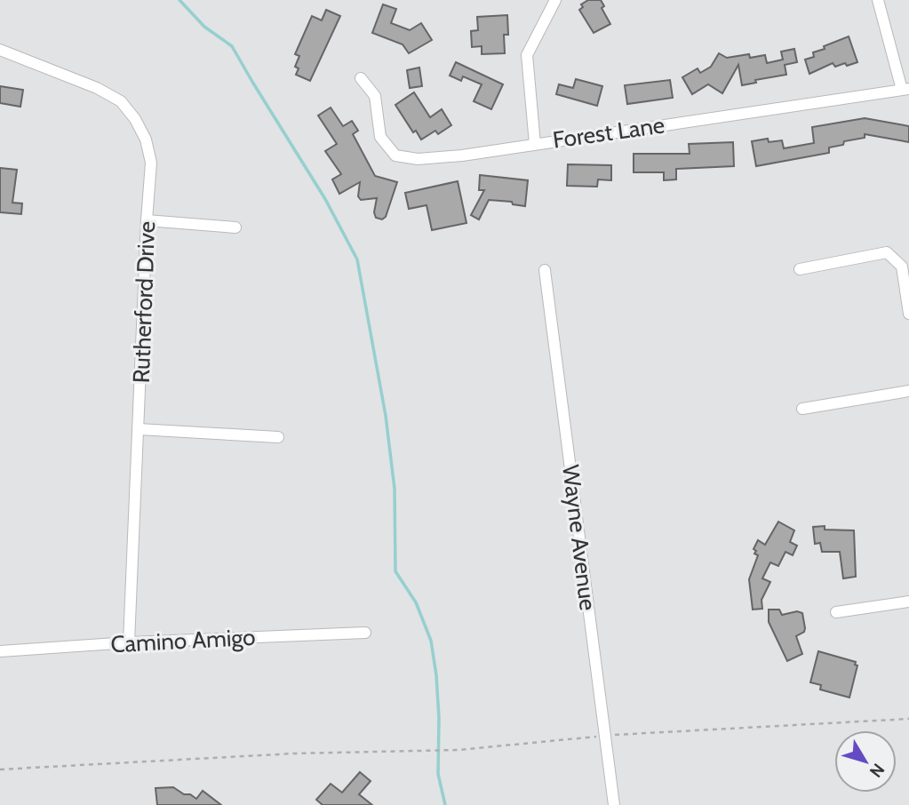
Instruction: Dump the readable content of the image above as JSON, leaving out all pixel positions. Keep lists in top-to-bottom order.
{
  "streets": {
    "street": [
      "Forest Lane",
      "Rutherford Drive",
      "Wayne Avenue",
      "Camino Amigo"
    ]
  },
  "crossings": [
    ["Rutherford Drive", "Camino Amigo"]
  ],
  "north": "bottom right"
}
